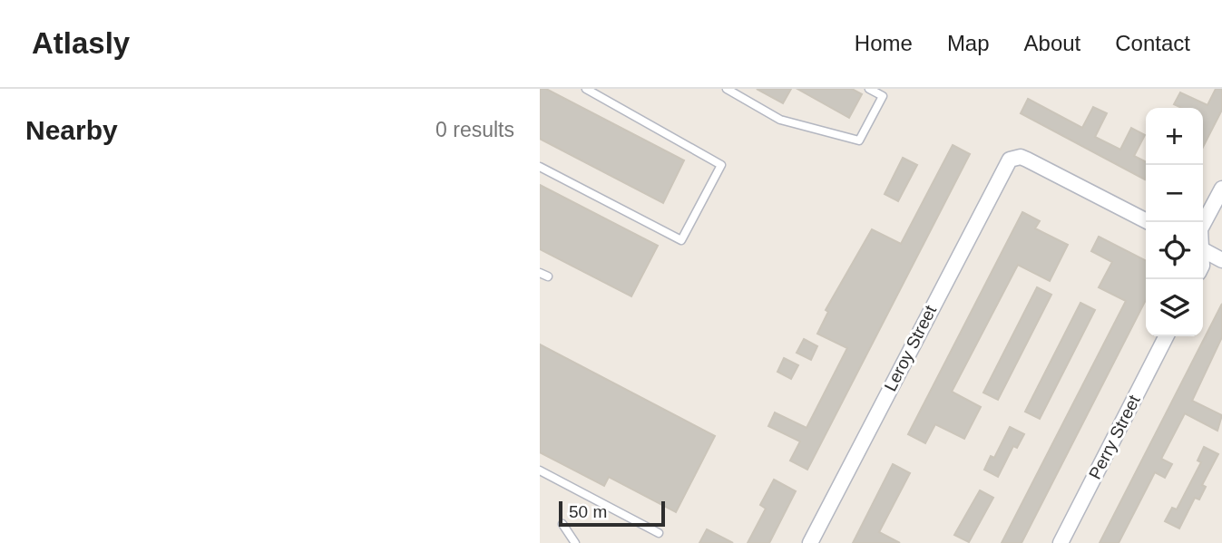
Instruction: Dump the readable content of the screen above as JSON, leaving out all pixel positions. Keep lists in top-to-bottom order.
{
  "streets": {
    "street": ["Leroy Street", "Perry Street"]
  },
  "scale_bar": "50 m",
  "page": {
    "header": "Atlasly",
    "nav": [
      "Home",
      "Map",
      "About",
      "Contact"
    ],
    "heading": ["Nearby", "0 results"],
    "map_buttons": ["+", "−"],
    "scale": "50 m"
  }
}
